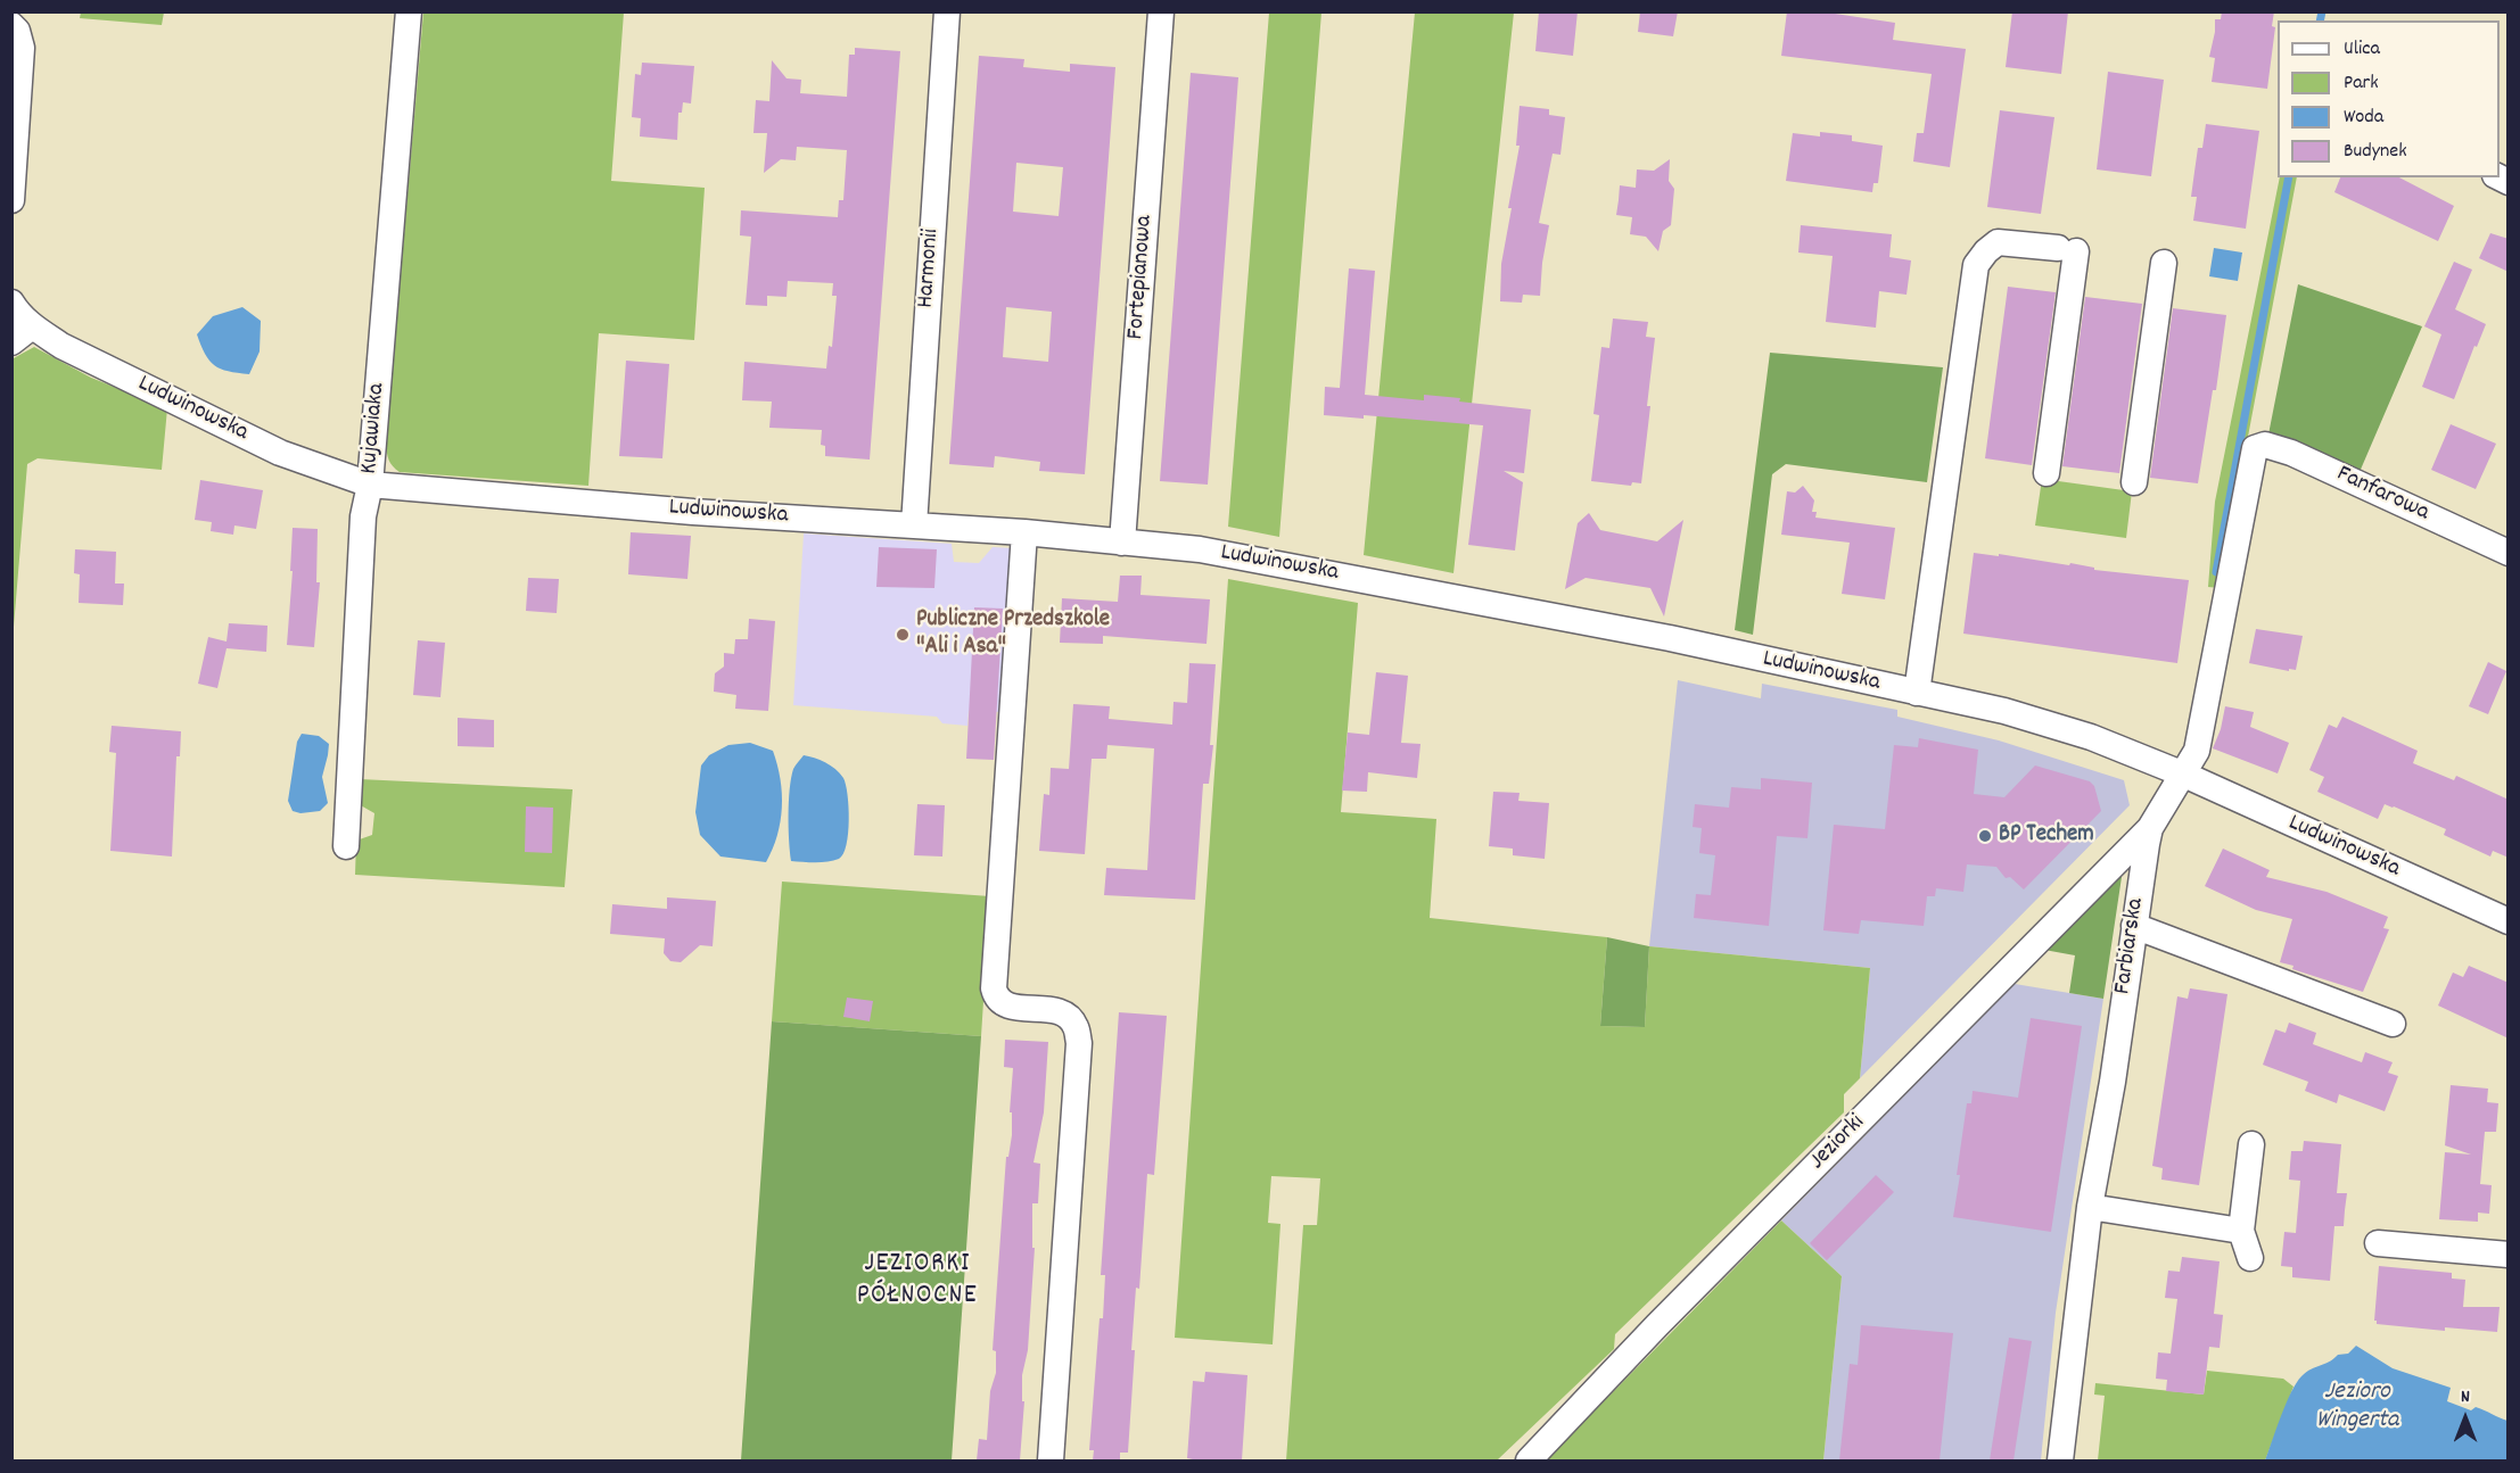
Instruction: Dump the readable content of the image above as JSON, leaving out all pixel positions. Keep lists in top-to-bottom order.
{
  "streets": {
    "street": [
      "Harmonii",
      "Fortepianowa",
      "Ludwinowska",
      "Kujawiaka",
      "Fanfarowa",
      "Farbiarska",
      "Jeziorki"
    ]
  },
  "crossings": [
    ["Harmonii", "Ludwinowska"],
    ["Fortepianowa", "Ludwinowska"],
    ["Ludwinowska", "Kujawiaka"],
    ["Ludwinowska", "Farbiarska"],
    ["Fanfarowa", "Farbiarska"],
    ["Farbiarska", "Jeziorki"]
  ],
  "districts": ["JEZIORKI PÓŁNOCNE"],
  "water": ["Jezioro Wingerta"],
  "places": ["Publiczne Przedszkole \"Ali i Asa\"", "BP Techem"],
  "legend": [
    "Ulica",
    "Park",
    "Woda",
    "Budynek"
  ],
  "north": "top"
}
